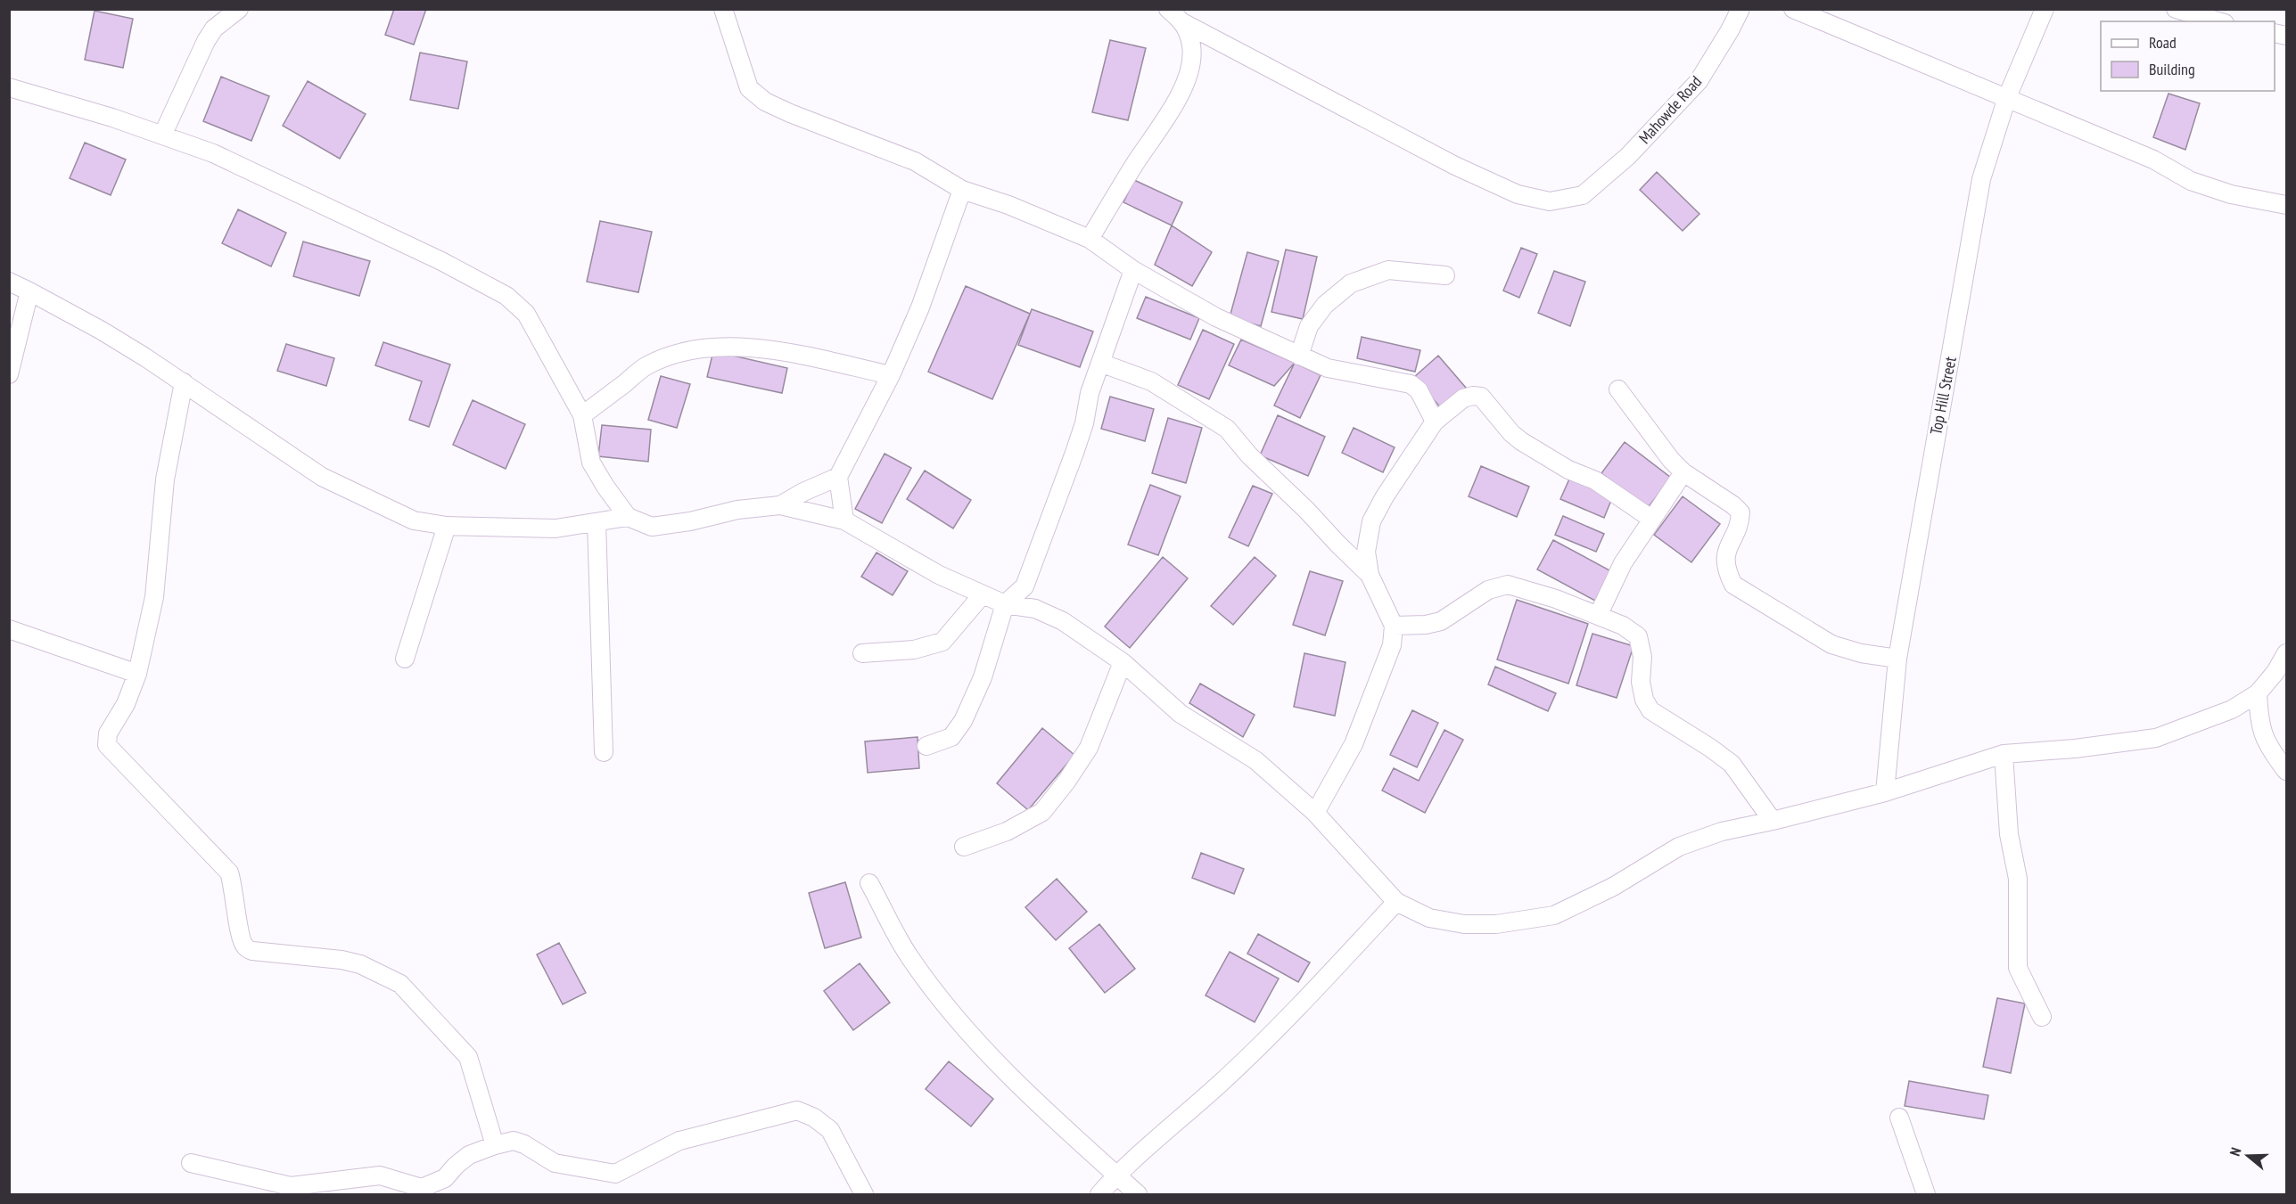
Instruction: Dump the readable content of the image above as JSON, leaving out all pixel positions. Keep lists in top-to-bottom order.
{
  "streets": {
    "street": ["Mahowde Road", "Top Hill Street"]
  },
  "legend": ["Road", "Building"],
  "north": "left"
}
